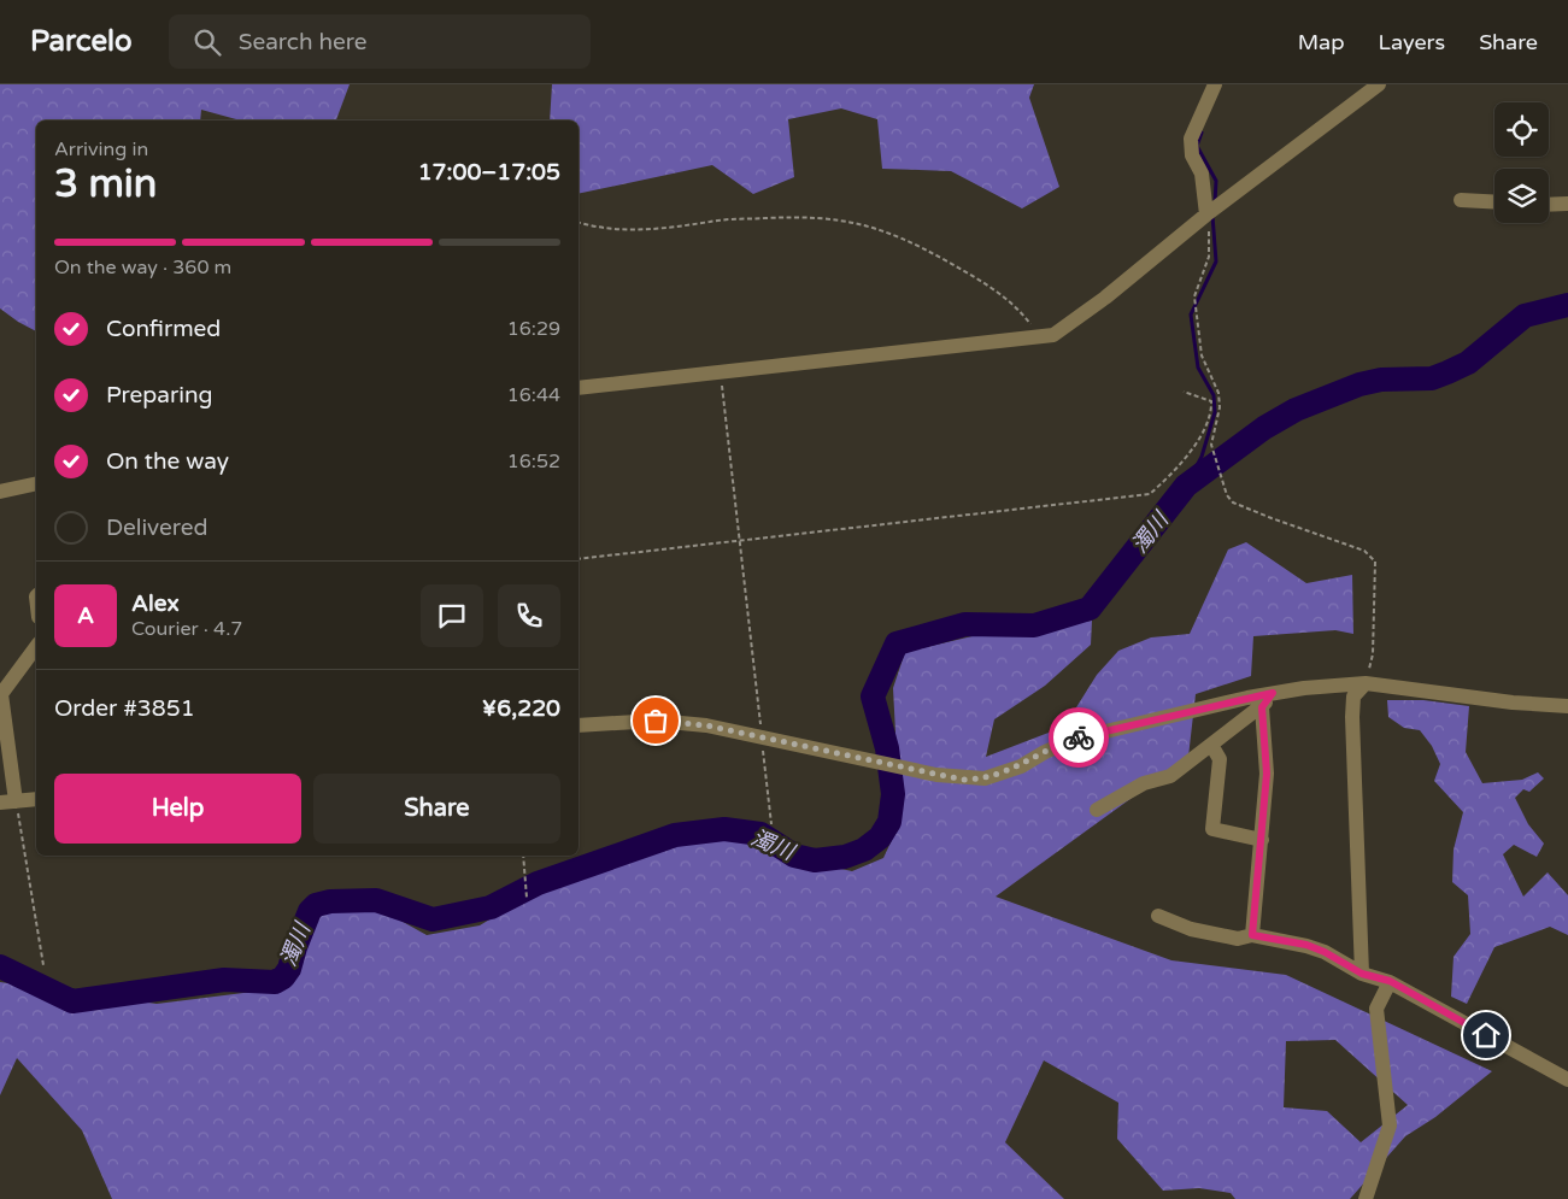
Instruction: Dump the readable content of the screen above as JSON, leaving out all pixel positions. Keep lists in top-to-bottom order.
{
  "water": ["濁川"],
  "page": {
    "header": "Parcelo",
    "search": "Search here",
    "nav": ["Map", "Layers", "Share"],
    "heading": ["3 min", "Arriving in", "17:00–17:05"],
    "panel": [
      "Alex",
      "Courier · 4.7",
      "Order #3851",
      "¥6,220"
    ],
    "bar": "On the way · 360 m",
    "list": [
      ["Confirmed", "16:29"],
      ["Preparing", "16:44"],
      ["On the way", "16:52"],
      "Delivered"
    ],
    "round": "A",
    "buttons": ["Help", "Share"]
  }
}
